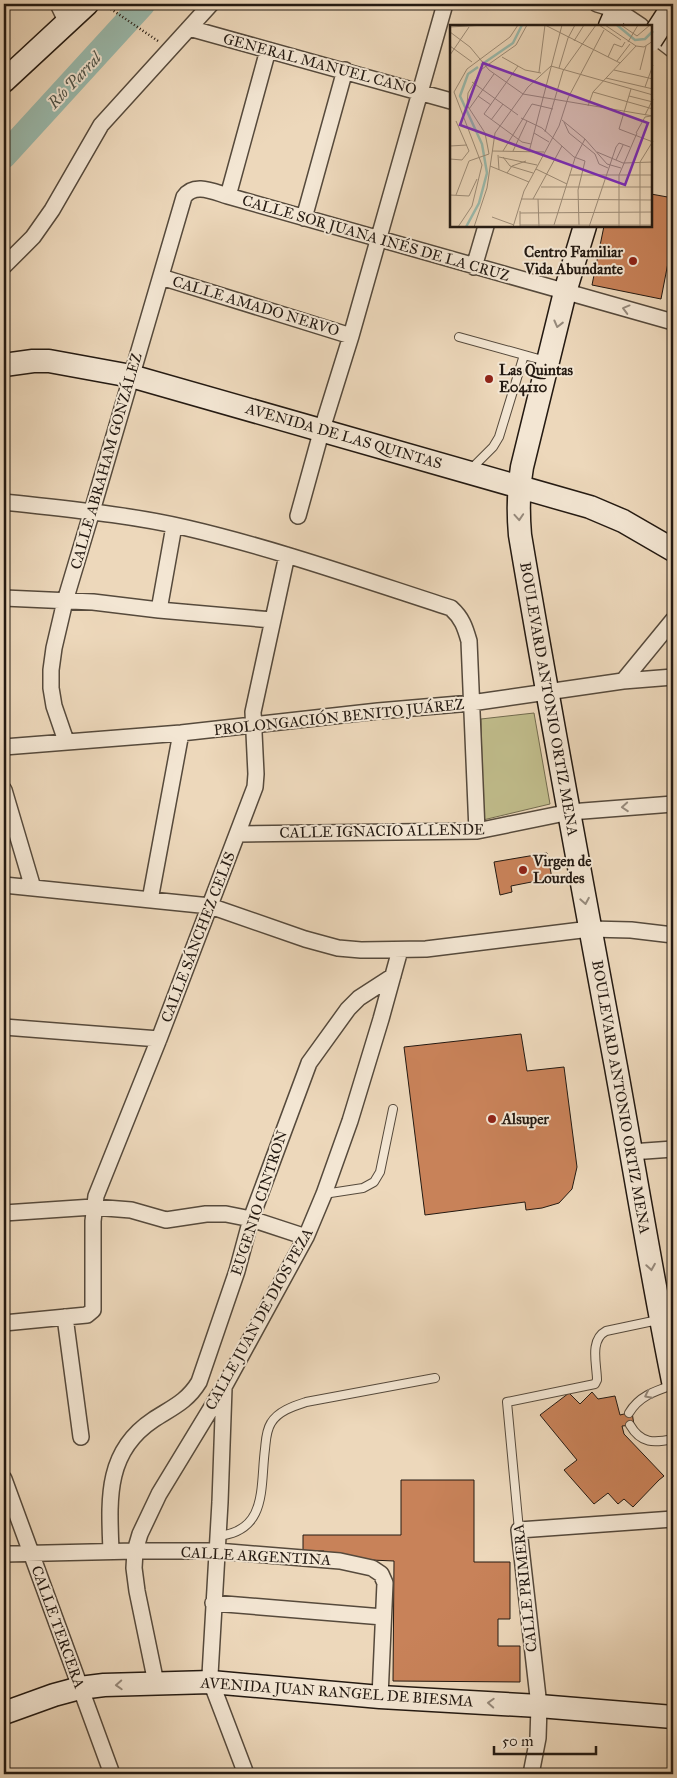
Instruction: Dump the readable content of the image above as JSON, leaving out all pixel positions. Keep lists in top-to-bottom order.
{
  "streets": {
    "main road": ["AVENIDA DE LAS QUINTAS", "BOULEVARD ANTONIO ORTIZ MENA", "AVENIDA JUAN RANGEL DE BIESMA"],
    "street": [
      "GENERAL MANUEL CANO",
      "CALLE SOR JUANA INÉS DE LA CRUZ",
      "CALLE AMADO NERVO",
      "CALLE ABRAHAM GONZÁLEZ",
      "PROLONGACIÓN BENITO JUÁREZ",
      "CALLE IGNACIO ALLENDE",
      "CALLE SÁNCHEZ CELIS",
      "EUGENIO CINTRON",
      "CALLE JUAN DE DIOS PEZA",
      "CALLE ARGENTINA",
      "CALLE PRIMERA",
      "CALLE TERCERA"
    ]
  },
  "crossings": [
    ["CALLE SOR JUANA INÉS DE LA CRUZ", "CALLE ABRAHAM GONZÁLEZ"],
    ["CALLE SOR JUANA INÉS DE LA CRUZ", "BOULEVARD ANTONIO ORTIZ MENA"],
    ["CALLE AMADO NERVO", "CALLE ABRAHAM GONZÁLEZ"],
    ["AVENIDA DE LAS QUINTAS", "CALLE ABRAHAM GONZÁLEZ"],
    ["AVENIDA DE LAS QUINTAS", "BOULEVARD ANTONIO ORTIZ MENA"],
    ["CALLE ABRAHAM GONZÁLEZ", "PROLONGACIÓN BENITO JUÁREZ"],
    ["BOULEVARD ANTONIO ORTIZ MENA", "PROLONGACIÓN BENITO JUÁREZ"],
    ["BOULEVARD ANTONIO ORTIZ MENA", "CALLE IGNACIO ALLENDE"],
    ["BOULEVARD ANTONIO ORTIZ MENA", "CALLE PRIMERA"],
    ["PROLONGACIÓN BENITO JUÁREZ", "CALLE SÁNCHEZ CELIS"],
    ["CALLE IGNACIO ALLENDE", "CALLE SÁNCHEZ CELIS"],
    ["EUGENIO CINTRON", "CALLE JUAN DE DIOS PEZA"],
    ["EUGENIO CINTRON", "CALLE ARGENTINA"],
    ["CALLE JUAN DE DIOS PEZA", "CALLE ARGENTINA"],
    ["CALLE JUAN DE DIOS PEZA", "AVENIDA JUAN RANGEL DE BIESMA"],
    ["CALLE ARGENTINA", "CALLE TERCERA"],
    ["CALLE ARGENTINA", "AVENIDA JUAN RANGEL DE BIESMA"],
    ["CALLE PRIMERA", "AVENIDA JUAN RANGEL DE BIESMA"],
    ["CALLE TERCERA", "AVENIDA JUAN RANGEL DE BIESMA"]
  ],
  "one_way": ["BOULEVARD ANTONIO ORTIZ MENA"],
  "water": ["Río Parral"],
  "places": [
    "Centro Familiar Vida Abundante",
    "Las Quintas E04110",
    "Virgen de Lourdes",
    "Alsuper"
  ],
  "scale_bar": "50 m"
}
